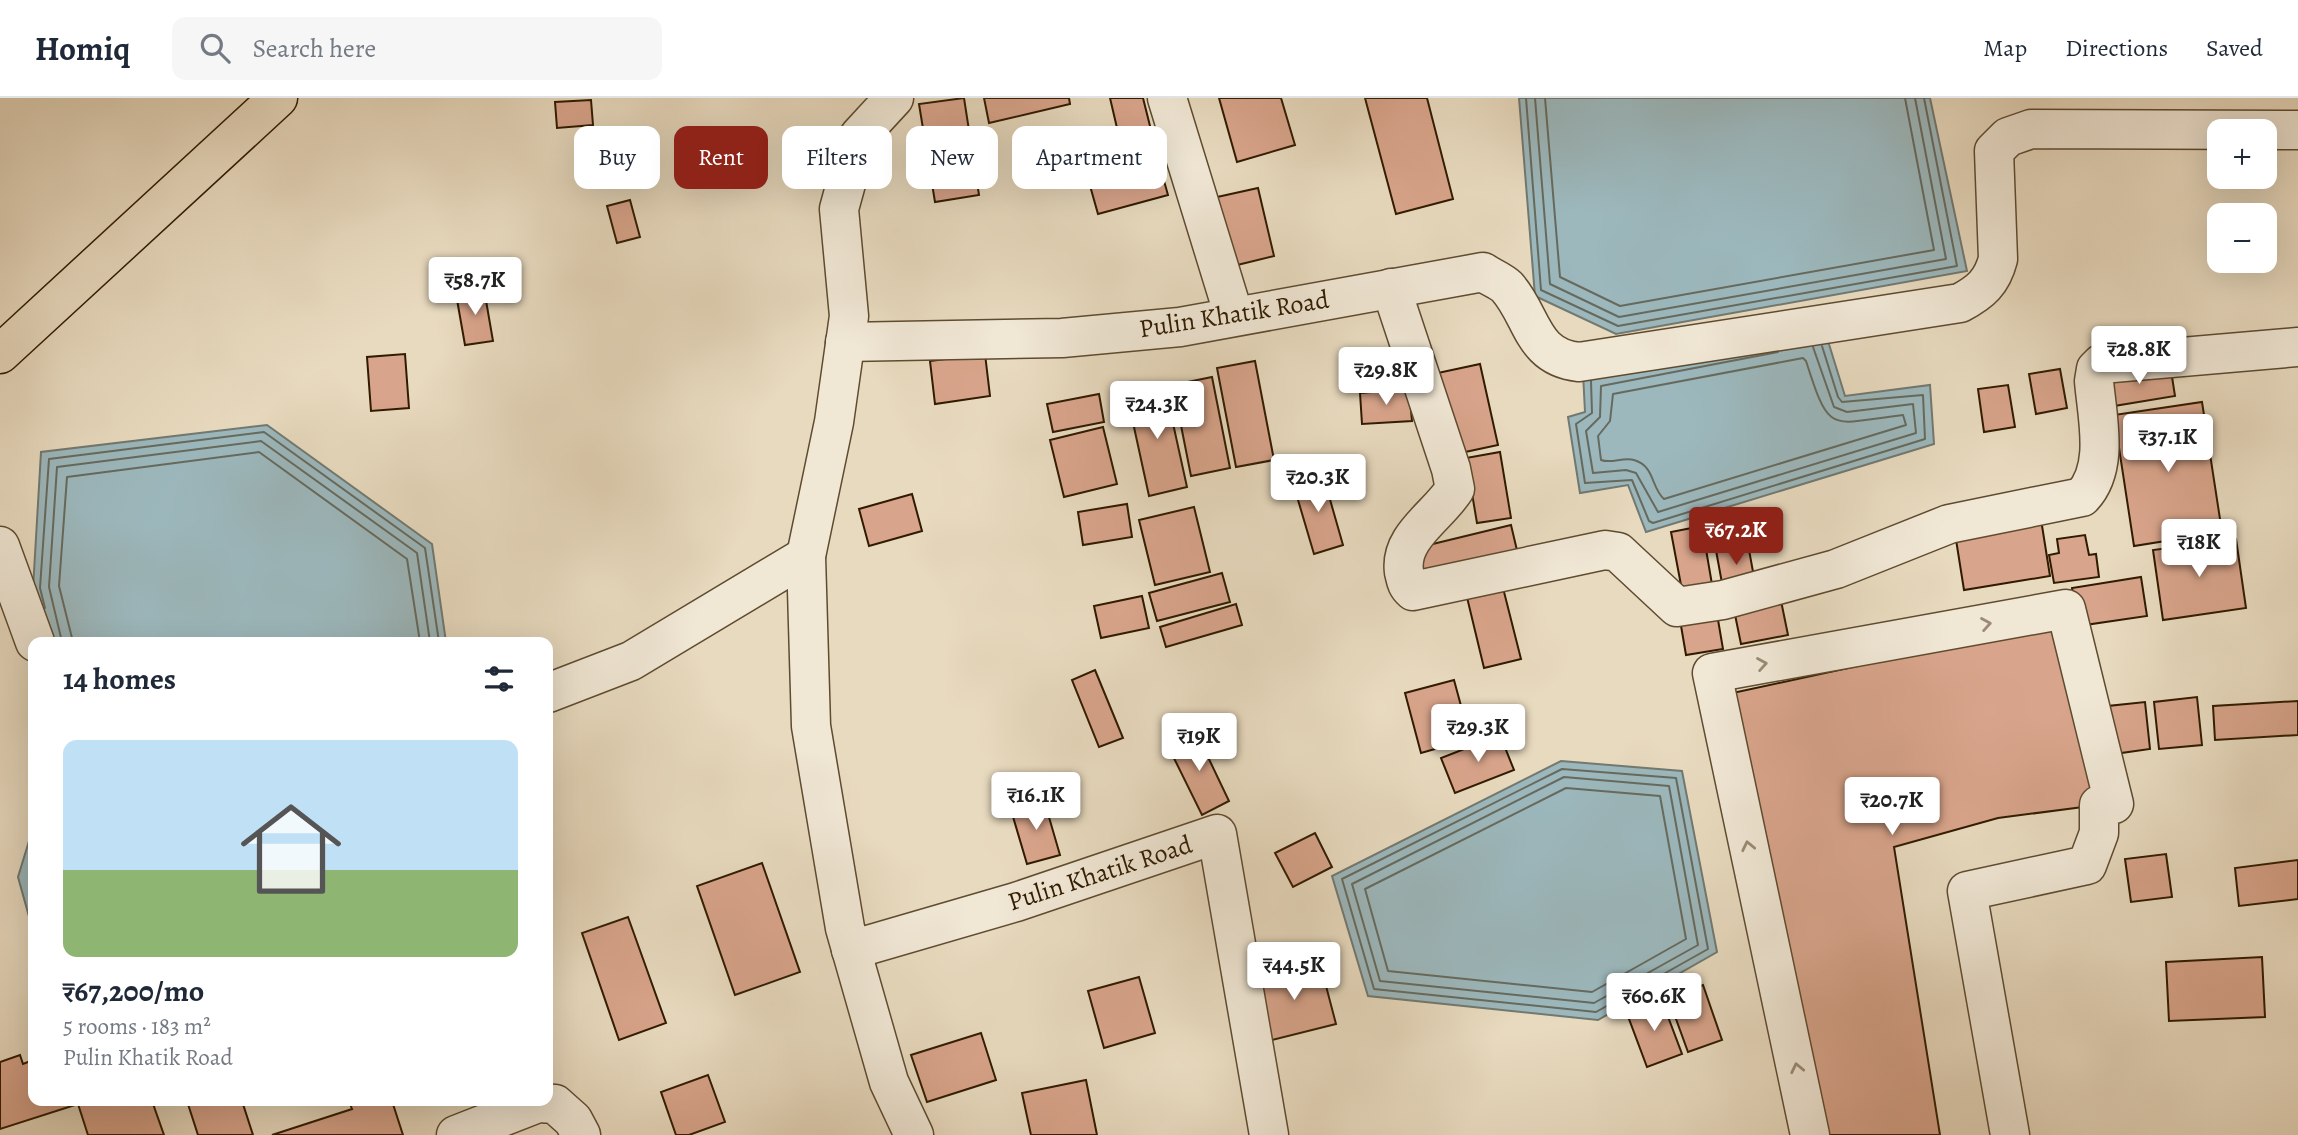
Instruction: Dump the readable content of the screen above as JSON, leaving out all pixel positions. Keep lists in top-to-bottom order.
{
  "streets": {
    "street": ["Pulin Khatik Road"]
  },
  "page": {
    "header": "Homiq",
    "search": "Search here",
    "nav": ["Map", "Directions", "Saved"],
    "map_buttons": ["+", "−"],
    "chip": [
      "Buy",
      "Rent",
      "Filters",
      "New",
      "Apartment"
    ],
    "price": [
      "₹58.7K",
      "₹28.8K",
      "₹29.8K",
      "₹24.3K",
      "₹37.1K",
      "₹20.3K",
      "₹67.2K",
      "₹18K",
      "₹29.3K",
      "₹19K",
      "₹16.1K",
      "₹20.7K",
      "₹44.5K",
      "₹60.6K"
    ],
    "heading": "14 homes",
    "list": [
      {
        "name": "₹67,200/mo",
        "note": "5 rooms · 183 m² · Pulin Khatik Road"
      }
    ]
  }
}
